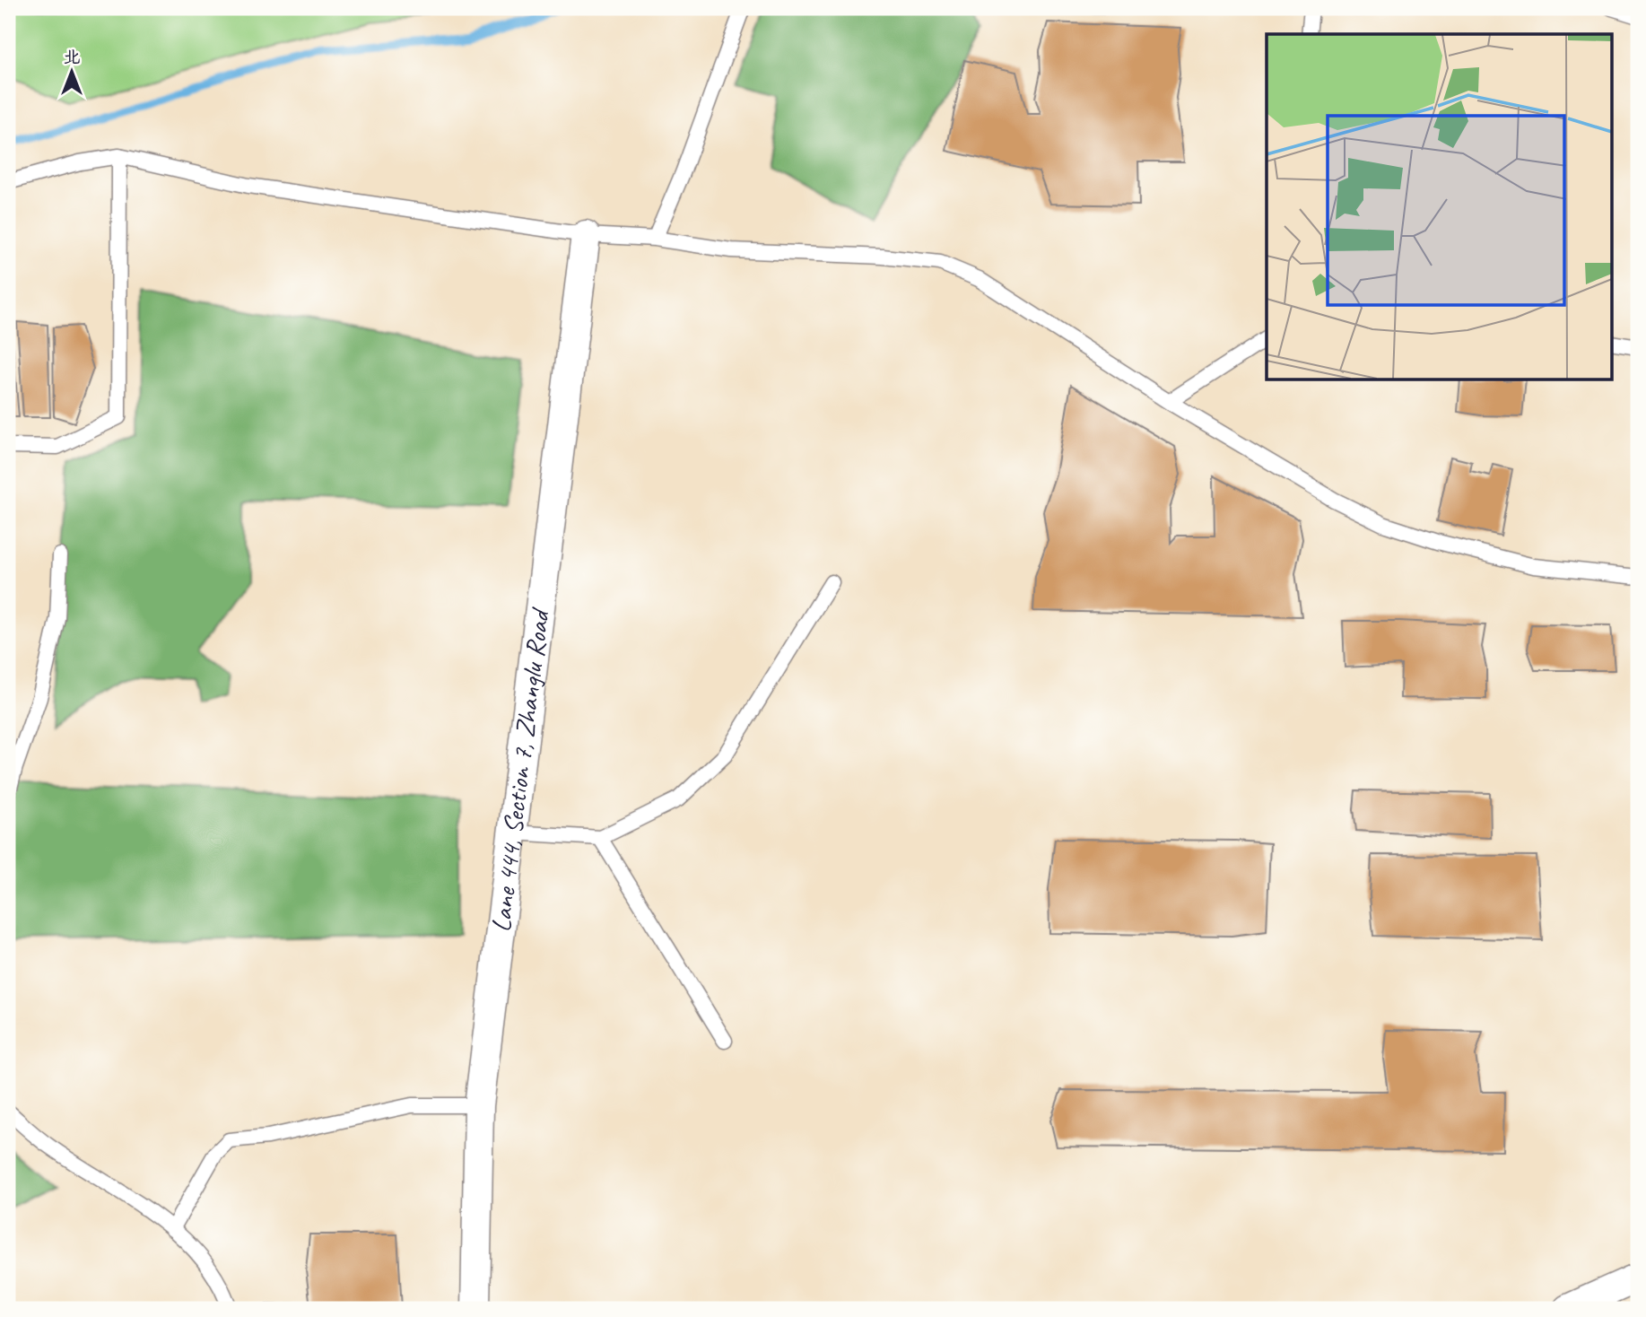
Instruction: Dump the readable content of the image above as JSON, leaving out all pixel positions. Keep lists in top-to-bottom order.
{
  "streets": {
    "street": ["Lane 444, Section 7, Zhanglu Road"]
  },
  "north": "top"
}
